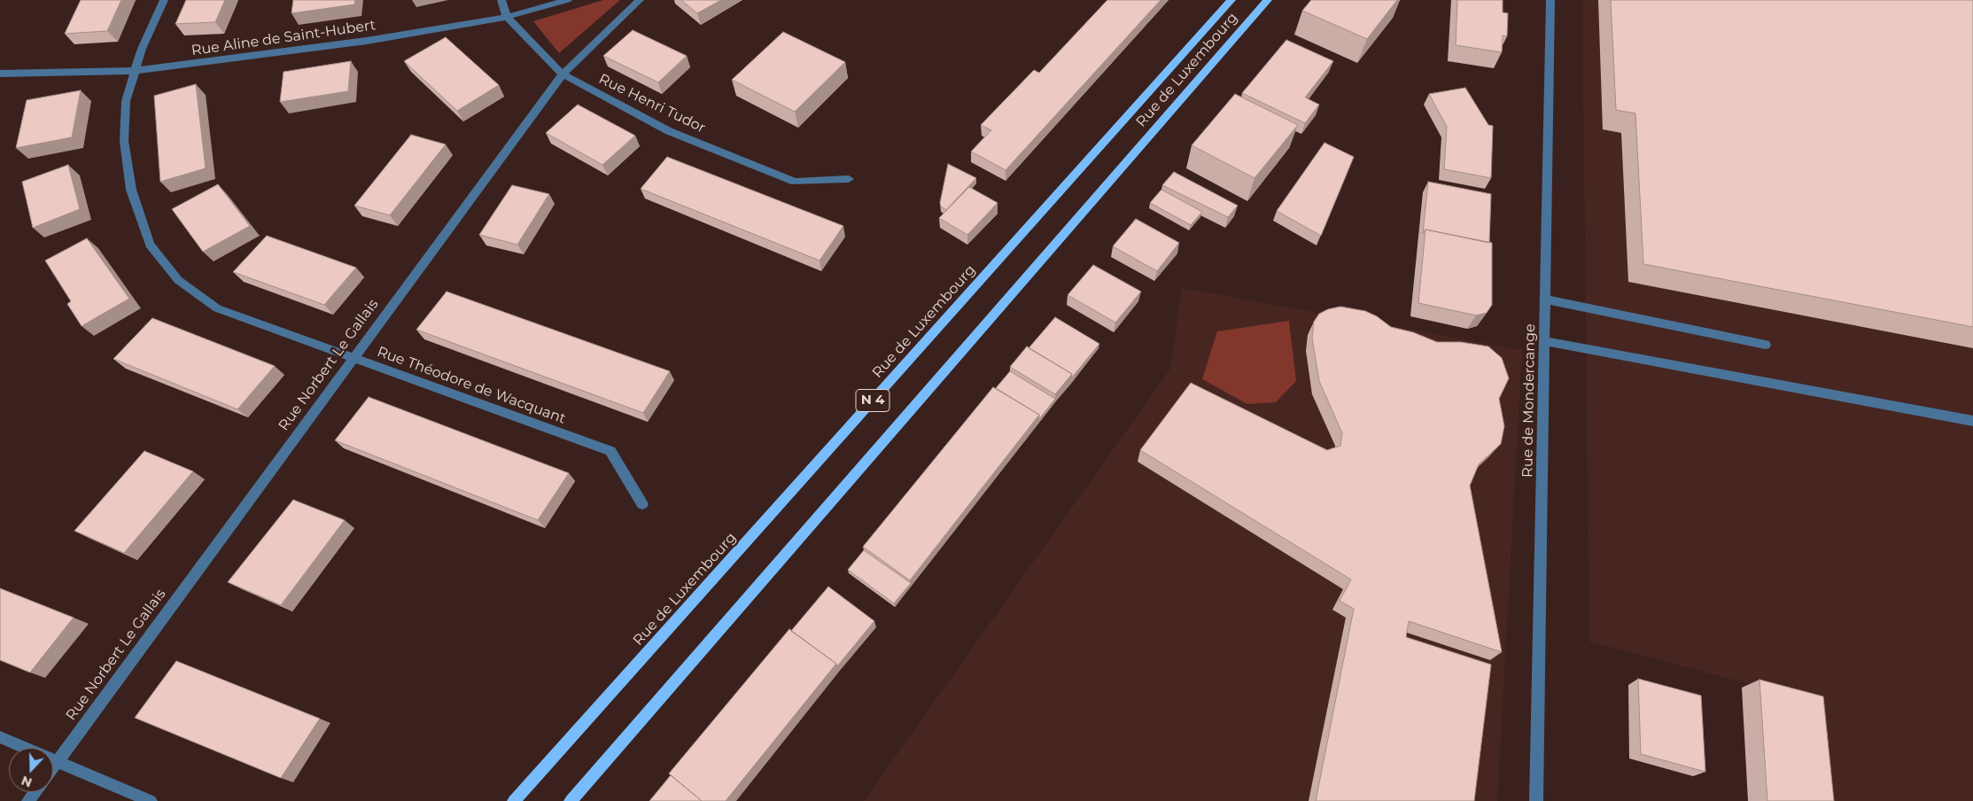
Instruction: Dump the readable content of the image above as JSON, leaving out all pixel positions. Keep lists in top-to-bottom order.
{
  "streets": {
    "main road": ["Rue de Luxembourg", "N 4"],
    "street": [
      "Rue Aline de Saint-Hubert",
      "Rue Henri Tudor",
      "Rue Norbert Le Gallais",
      "Rue Théodore de Wacquant",
      "Rue de Mondercange"
    ]
  },
  "crossings": [
    ["Rue Aline de Saint-Hubert", "Rue Henri Tudor"],
    ["Rue Aline de Saint-Hubert", "Rue Théodore de Wacquant"],
    ["Rue Henri Tudor", "Rue Norbert Le Gallais"],
    ["Rue Norbert Le Gallais", "Rue Théodore de Wacquant"]
  ],
  "north": "bottom"
}
